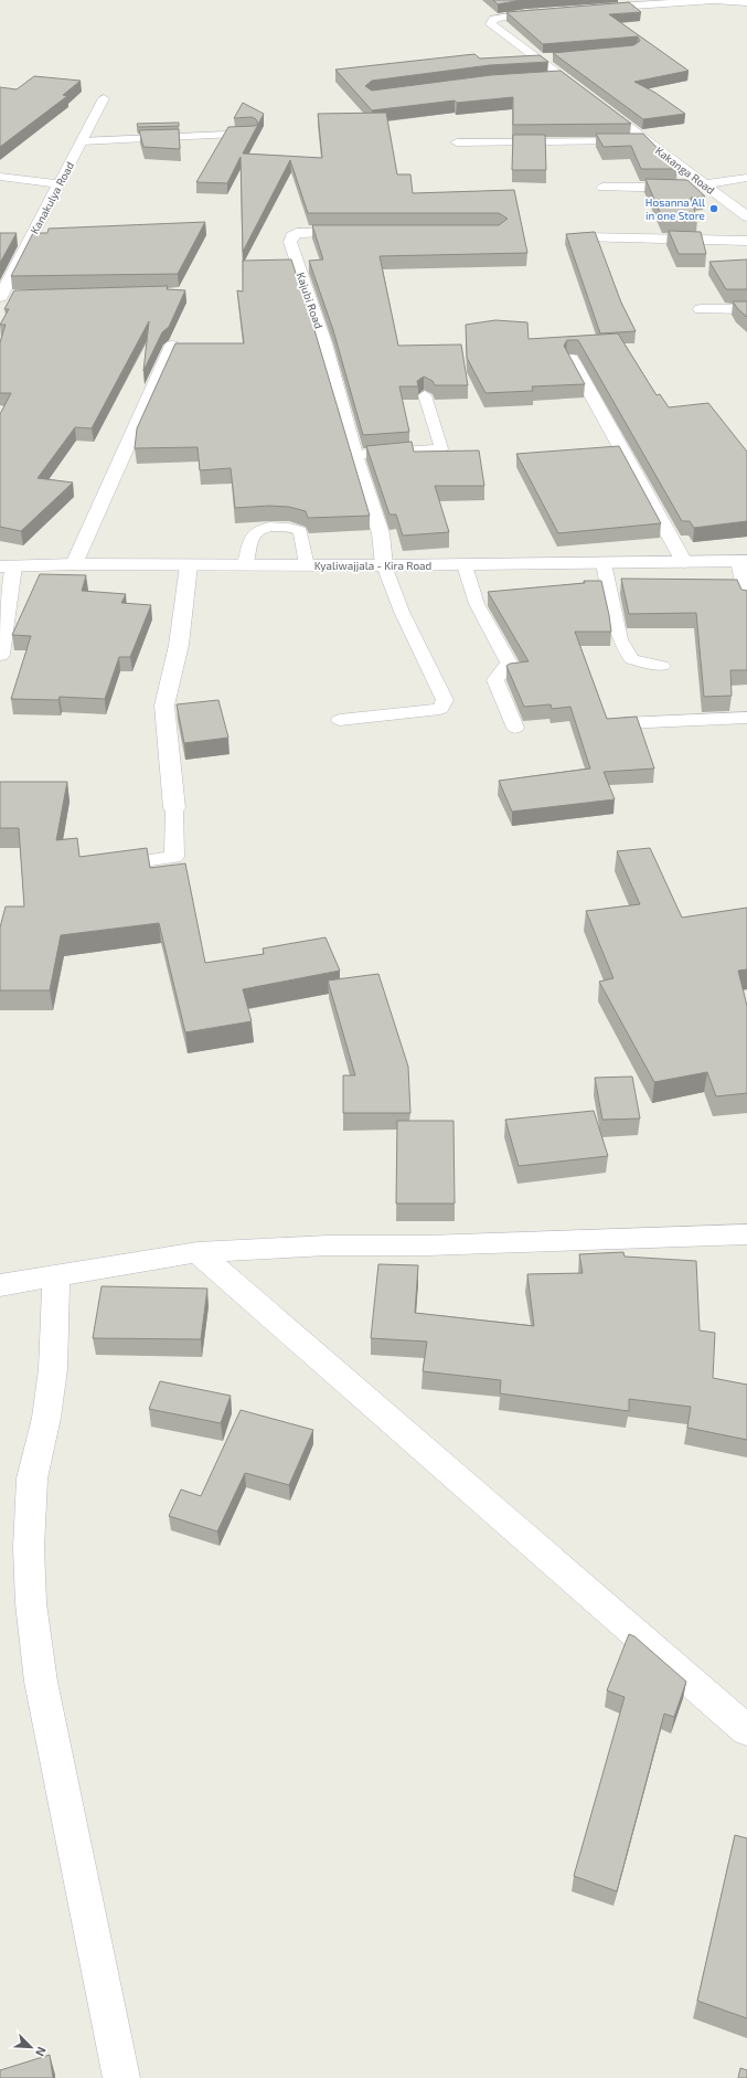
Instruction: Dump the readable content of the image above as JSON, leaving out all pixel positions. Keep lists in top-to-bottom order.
{
  "streets": {
    "street": [
      "Kakanga Road",
      "Kanakulya Road",
      "Kajubi Road",
      "Kyaliwajjala - Kira Road"
    ]
  },
  "crossings": [
    ["Kajubi Road", "Kyaliwajjala - Kira Road"]
  ],
  "places": ["Hosanna All in one Store"],
  "north": "bottom right"
}
